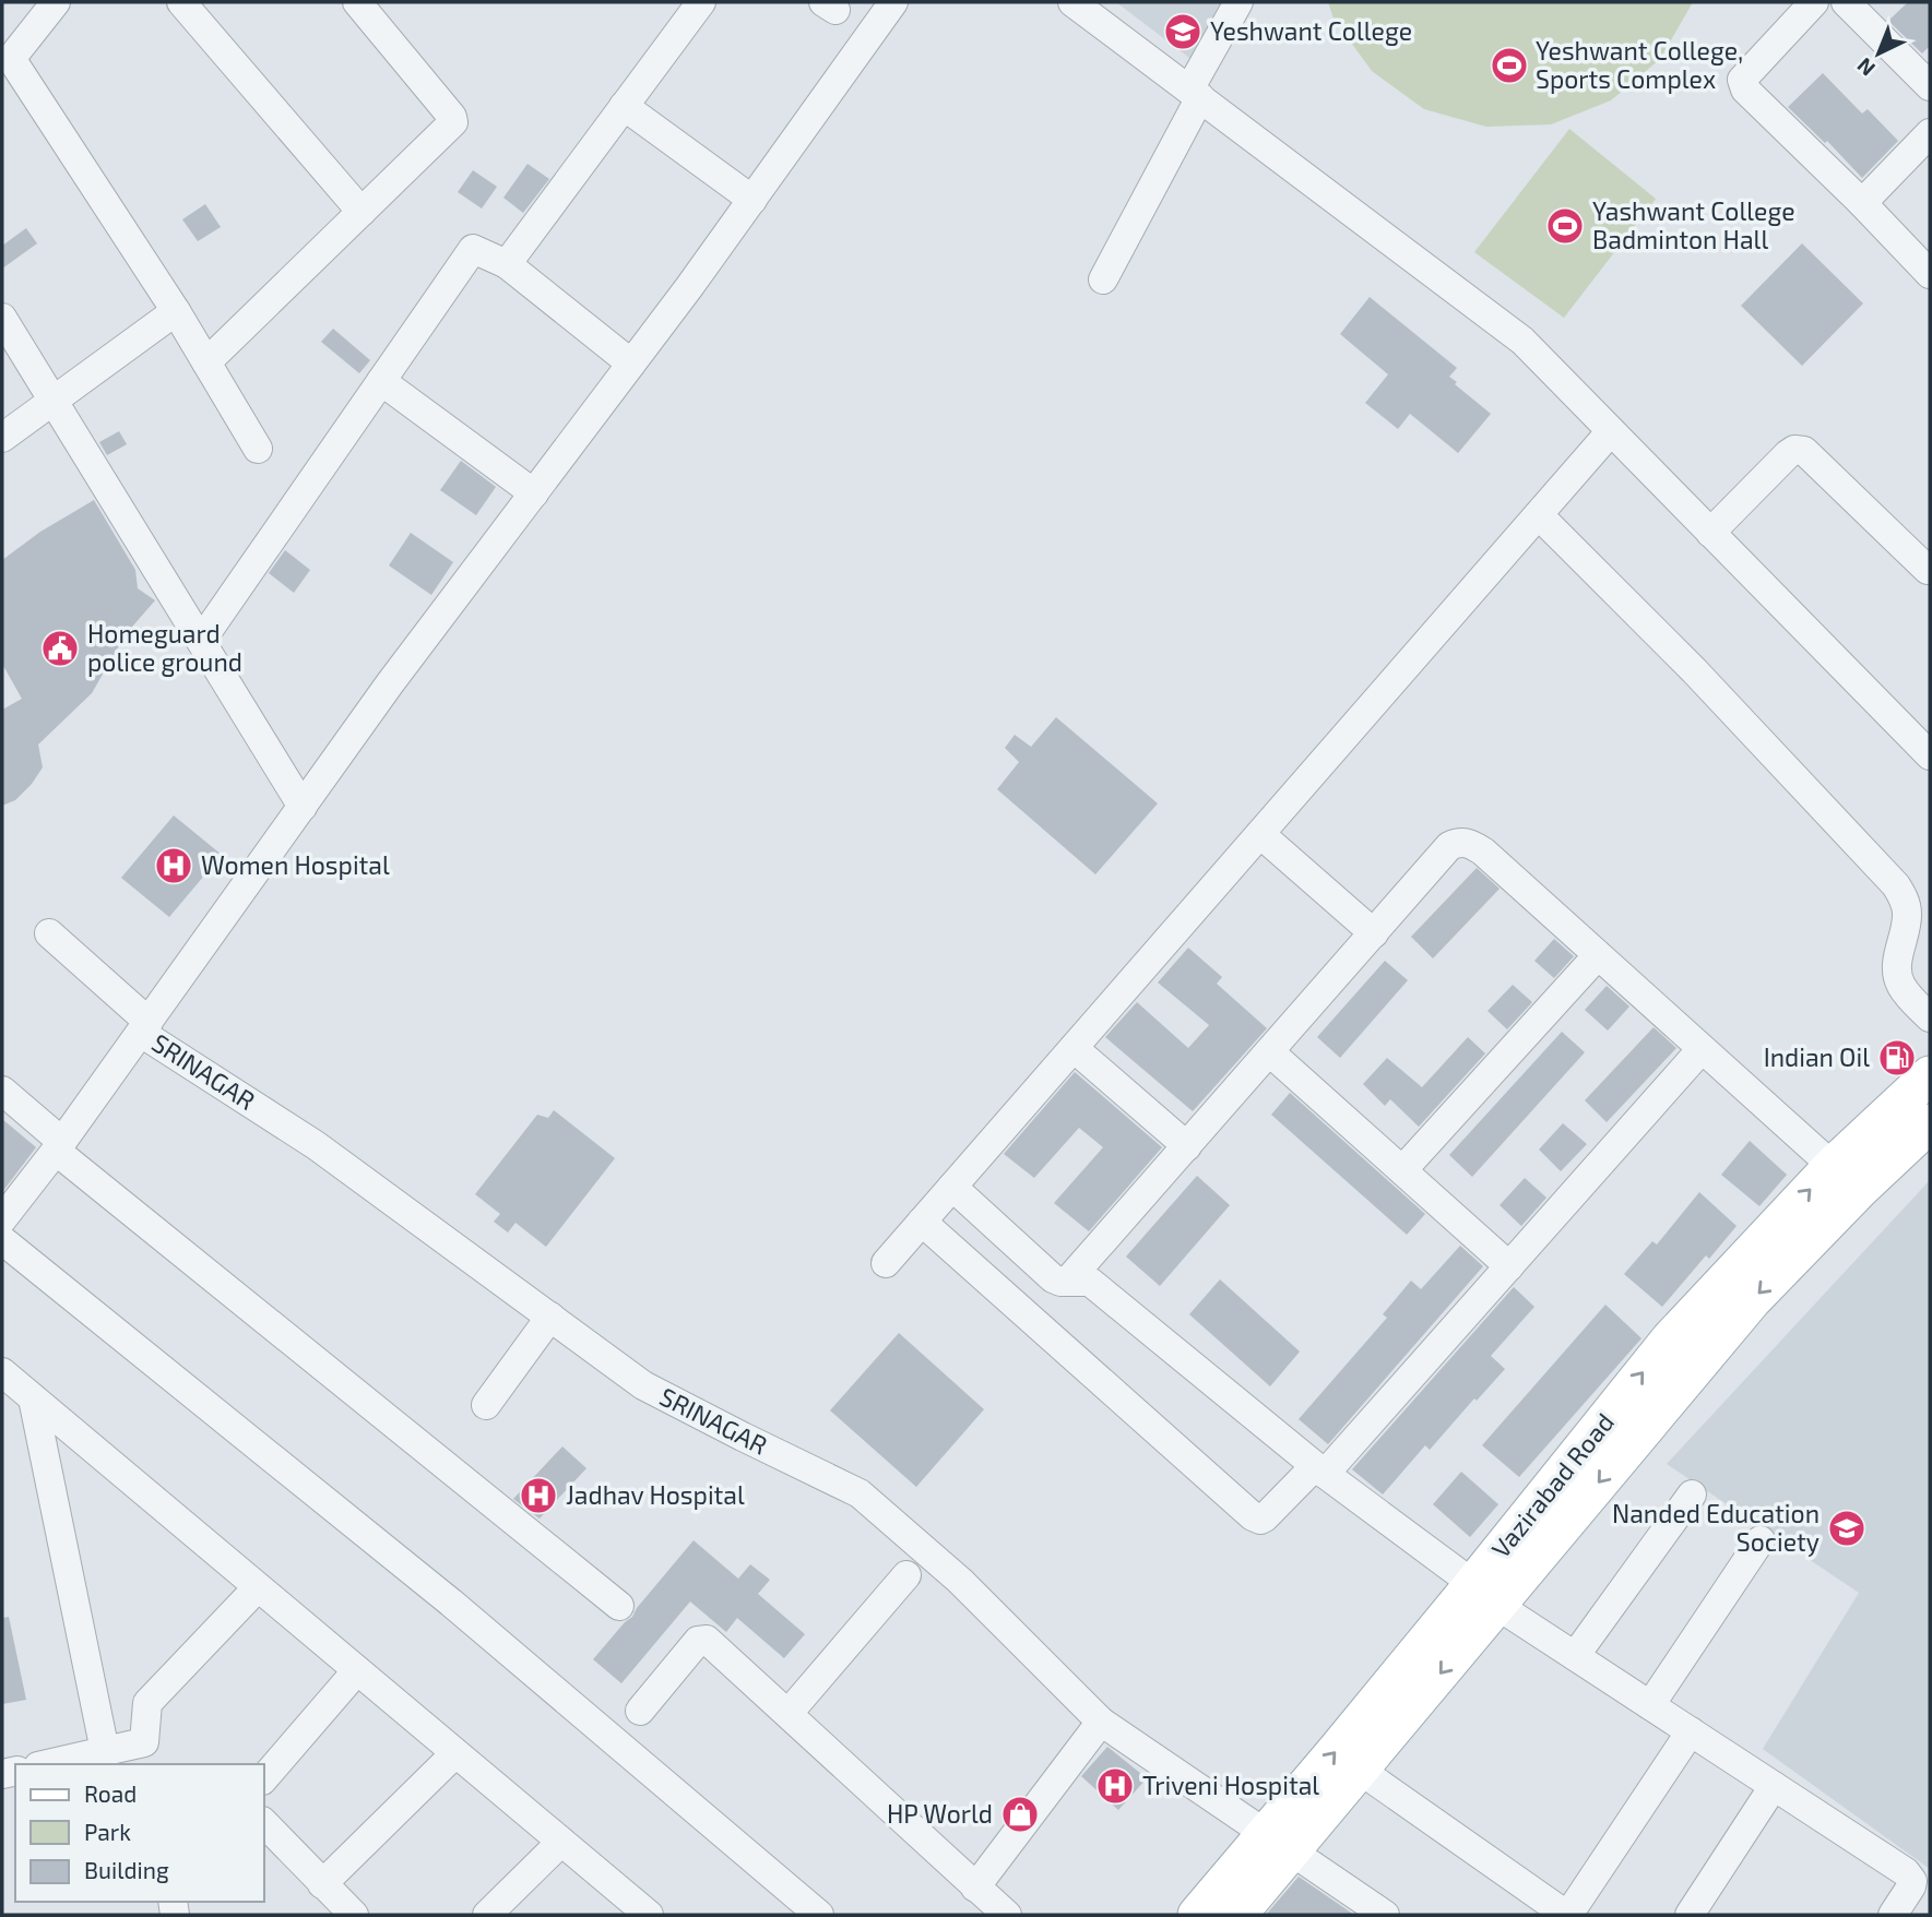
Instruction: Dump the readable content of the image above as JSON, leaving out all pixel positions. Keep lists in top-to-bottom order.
{
  "streets": {
    "main road": ["Vazirabad Road"],
    "street": ["SRINAGAR"]
  },
  "crossings": [
    ["SRINAGAR", "Vazirabad Road"]
  ],
  "places": {
    "school or university": ["Yeshwant College", "Nanded Education Society"],
    "sports": ["Yeshwant College, Sports Complex", "Yashwant College Badminton Hall"],
    "public building": ["Homeguard police ground"],
    "hospital": ["Women Hospital", "Jadhav Hospital", "Triveni Hospital"],
    "fuel station": ["Indian Oil"],
    "shop": ["HP World"]
  },
  "legend": ["Road", "Park", "Building"],
  "north": "bottom left"
}
